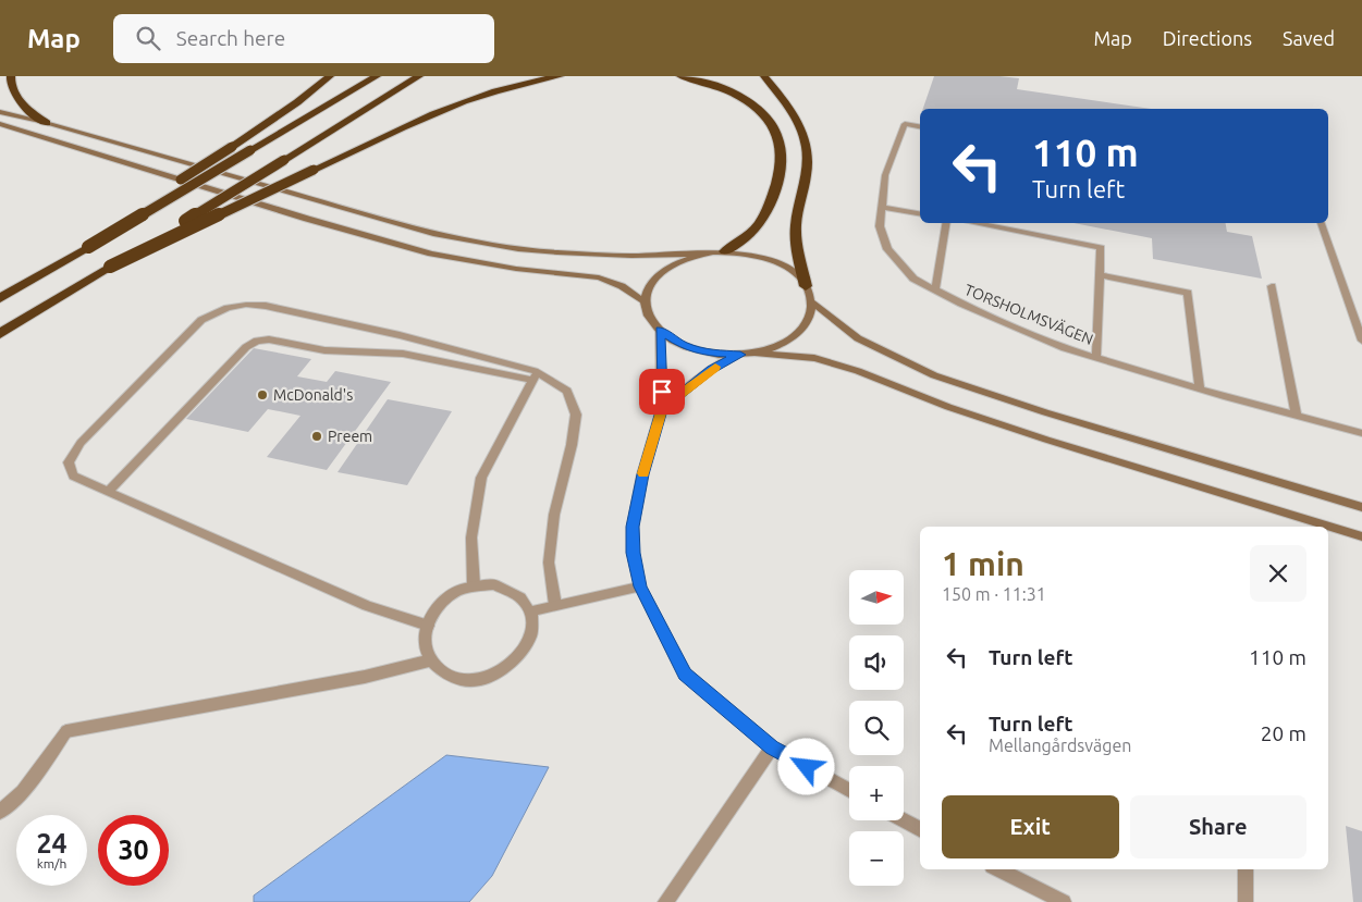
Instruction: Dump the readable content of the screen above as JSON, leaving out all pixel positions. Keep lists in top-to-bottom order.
{
  "streets": {
    "street": ["TORSHOLMSVÄGEN"]
  },
  "places": ["McDonald's", "Preem"],
  "north": "right",
  "page": {
    "header": "Map",
    "search": "Search here",
    "nav": ["Map", "Directions", "Saved"],
    "turn": ["110 m", "Turn left"],
    "heading": ["1 min", "150 m · 11:31"],
    "map_buttons": ["+", "−"],
    "list": [
      {
        "name": "Turn left",
        "value": "110 m"
      },
      {
        "name": "Turn left",
        "note": "Mellangårdsvägen",
        "value": "20 m"
      }
    ],
    "buttons": ["Exit", "Share"],
    "speed": "24 km/h",
    "limit": "30"
  }
}
